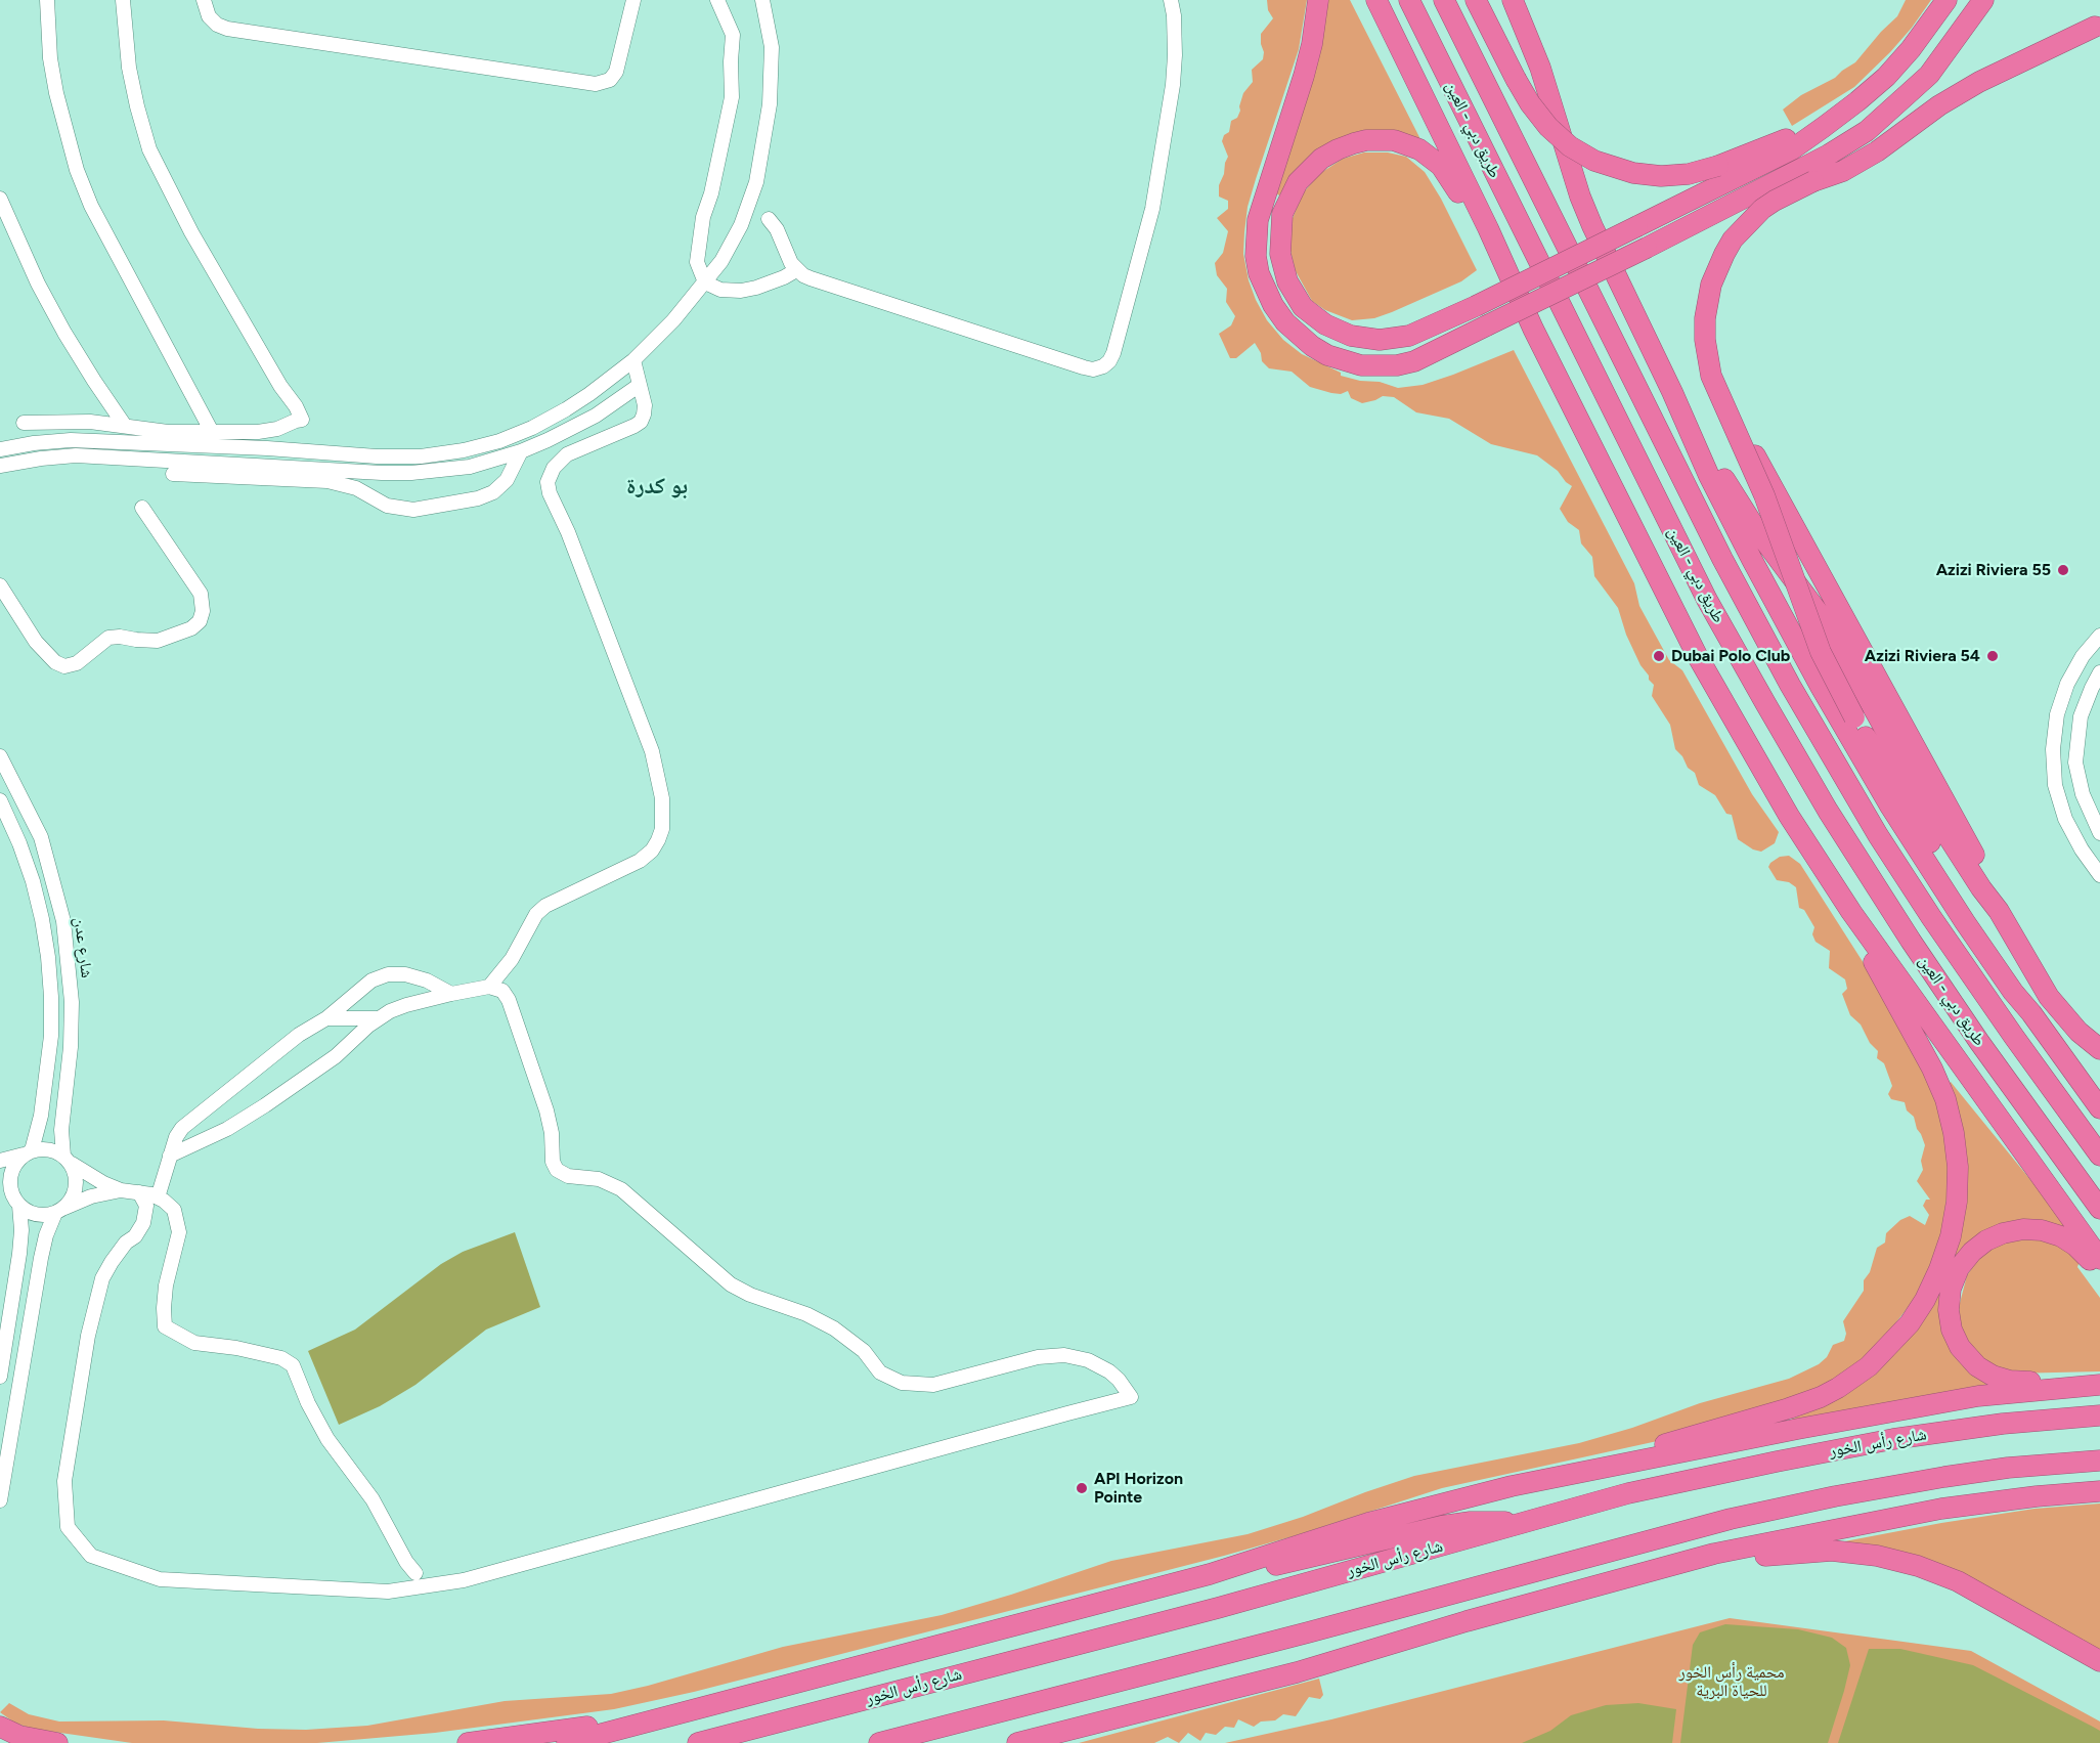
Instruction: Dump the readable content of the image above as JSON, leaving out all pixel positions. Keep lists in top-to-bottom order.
{
  "streets": {
    "highway": ["طريق دبي - العين", "شارع رأس الخور"],
    "street": ["شارع عدن"]
  },
  "districts": ["بو كدرة"],
  "parks": ["محمية رأس الخور للحياة البرية"],
  "places": [
    "Azizi Riviera 55",
    "Dubai Polo Club",
    "Azizi Riviera 54",
    "API Horizon Pointe"
  ]
}
